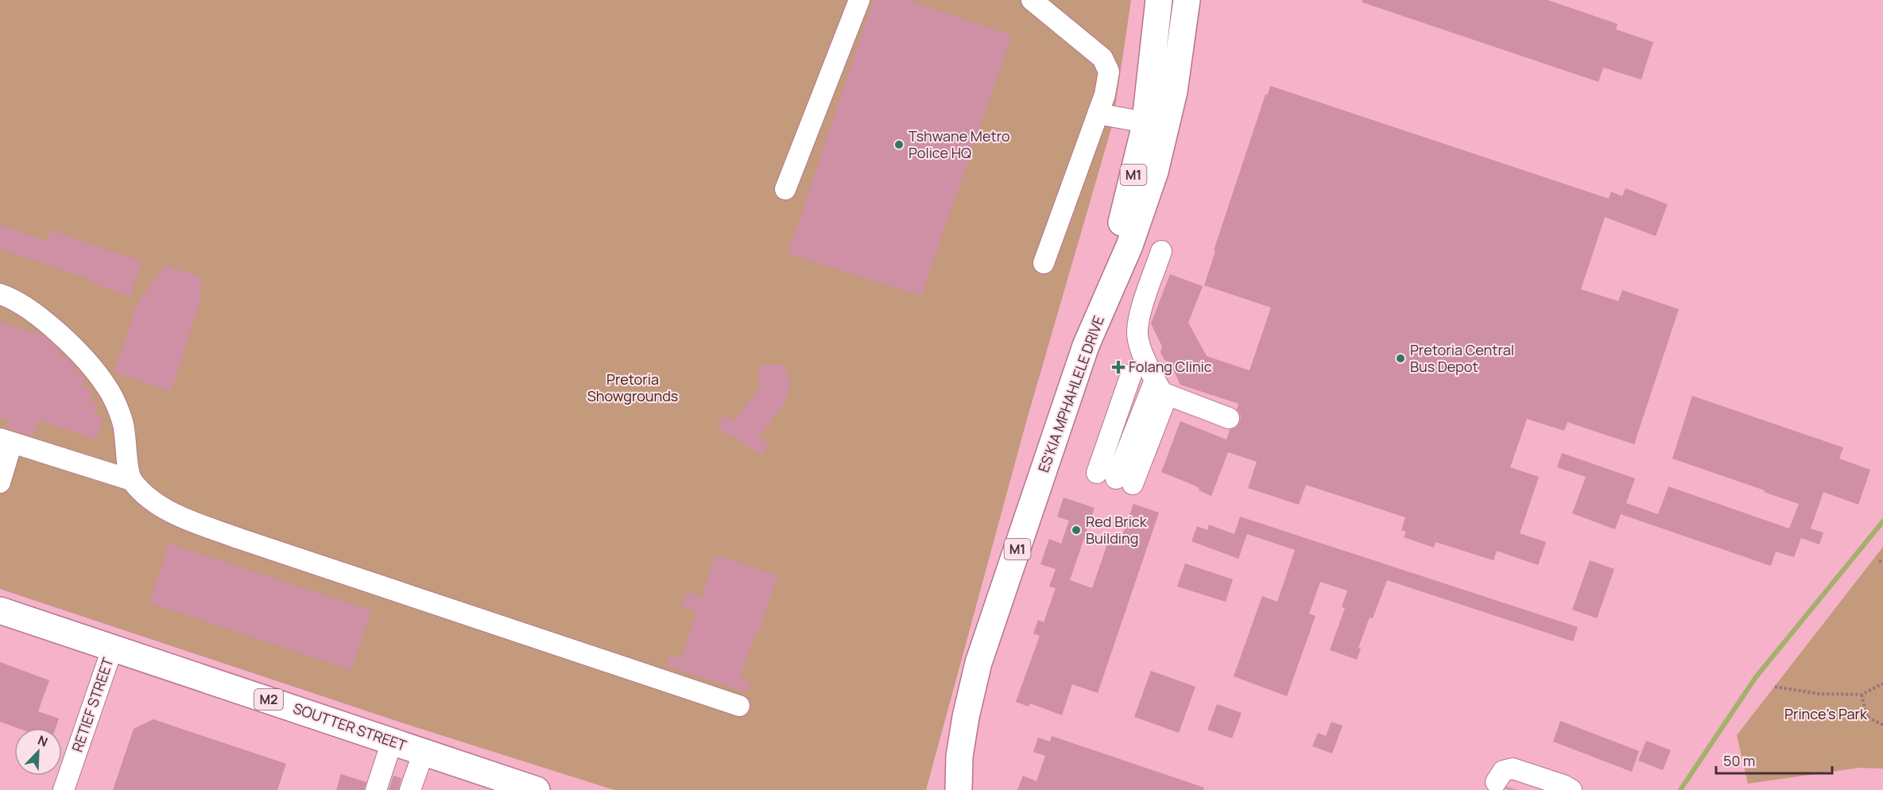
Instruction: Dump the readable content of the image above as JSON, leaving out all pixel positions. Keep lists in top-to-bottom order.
{
  "streets": {
    "main road": [
      "M1",
      "ES'KIA MPHAHLELE DRIVE",
      "M2",
      "SOUTTER STREET"
    ],
    "street": ["RETIEF STREET"]
  },
  "crossings": [
    ["M1", "ES'KIA MPHAHLELE DRIVE"],
    ["RETIEF STREET", "SOUTTER STREET"]
  ],
  "parks": ["Pretoria Showgrounds", "Prince's Park"],
  "places": {
    "other": ["Tshwane Metro Police HQ", "Pretoria Central Bus Depot", "Red Brick Building"],
    "health": ["Folang Clinic"]
  },
  "scale_bar": "50 m",
  "north": "top right"
}
